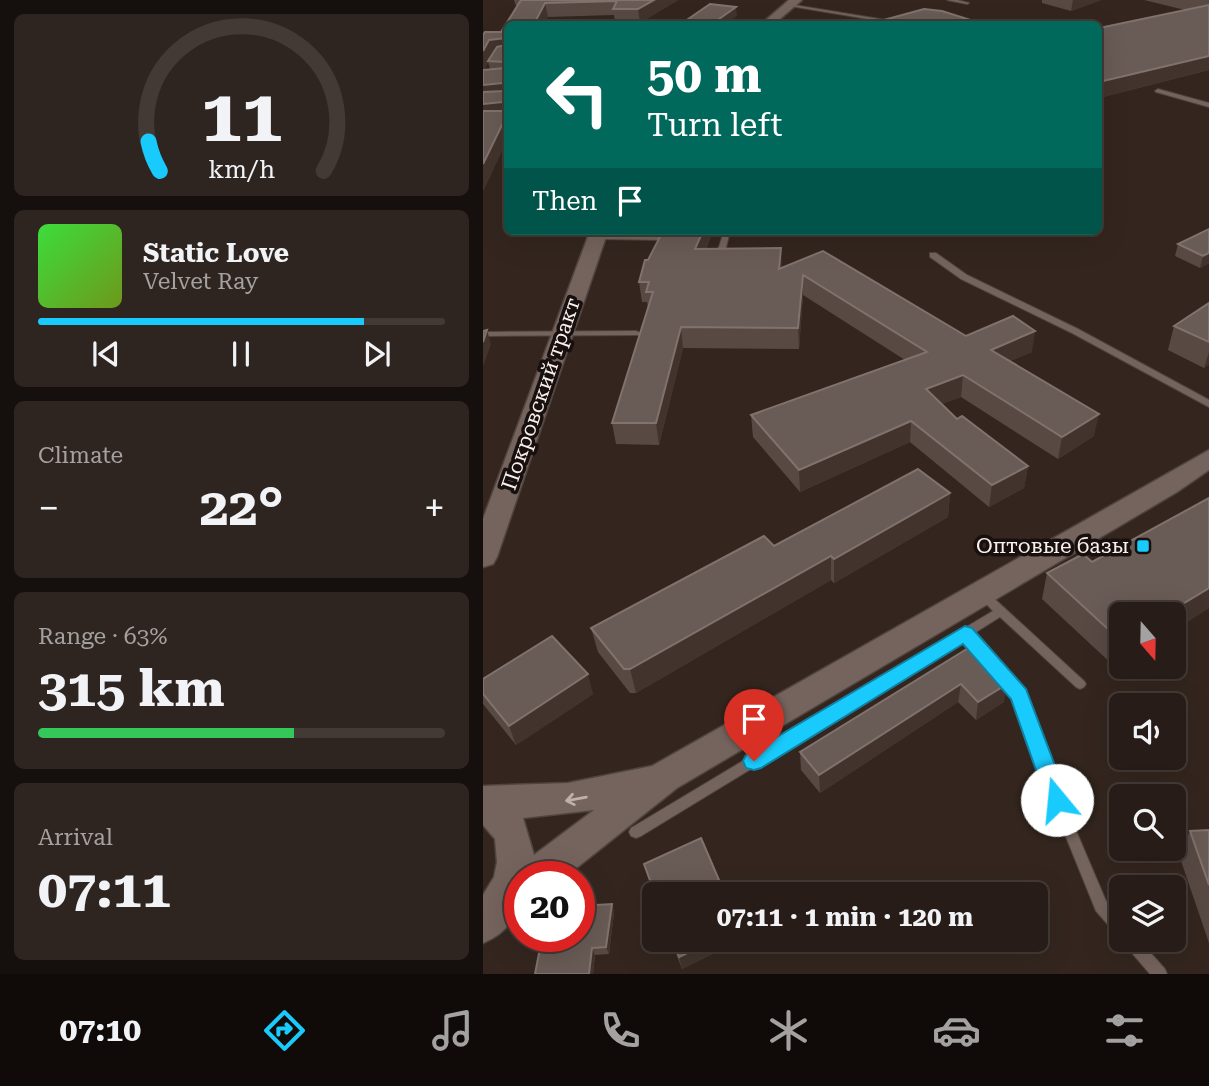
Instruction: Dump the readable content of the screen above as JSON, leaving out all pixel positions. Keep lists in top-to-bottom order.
{
  "streets": {
    "main road": ["Покровский тракт"]
  },
  "places": {
    "transit": ["Оптовые базы"]
  },
  "north": "bottom",
  "page": {
    "turn": ["50 m", "Turn left"],
    "then": "Then",
    "song": ["Static Love", "Velvet Ray"],
    "tile": [
      "Climate",
      ["Range · 63%", "315 km"],
      ["Arrival", "07:11"]
    ],
    "heat": ["−", "22°", "+"],
    "limit": "20",
    "trip": "07:11 · 1 min · 120 m",
    "tabs": "07:10",
    "gauge": ["11", "km/h"]
  }
}
